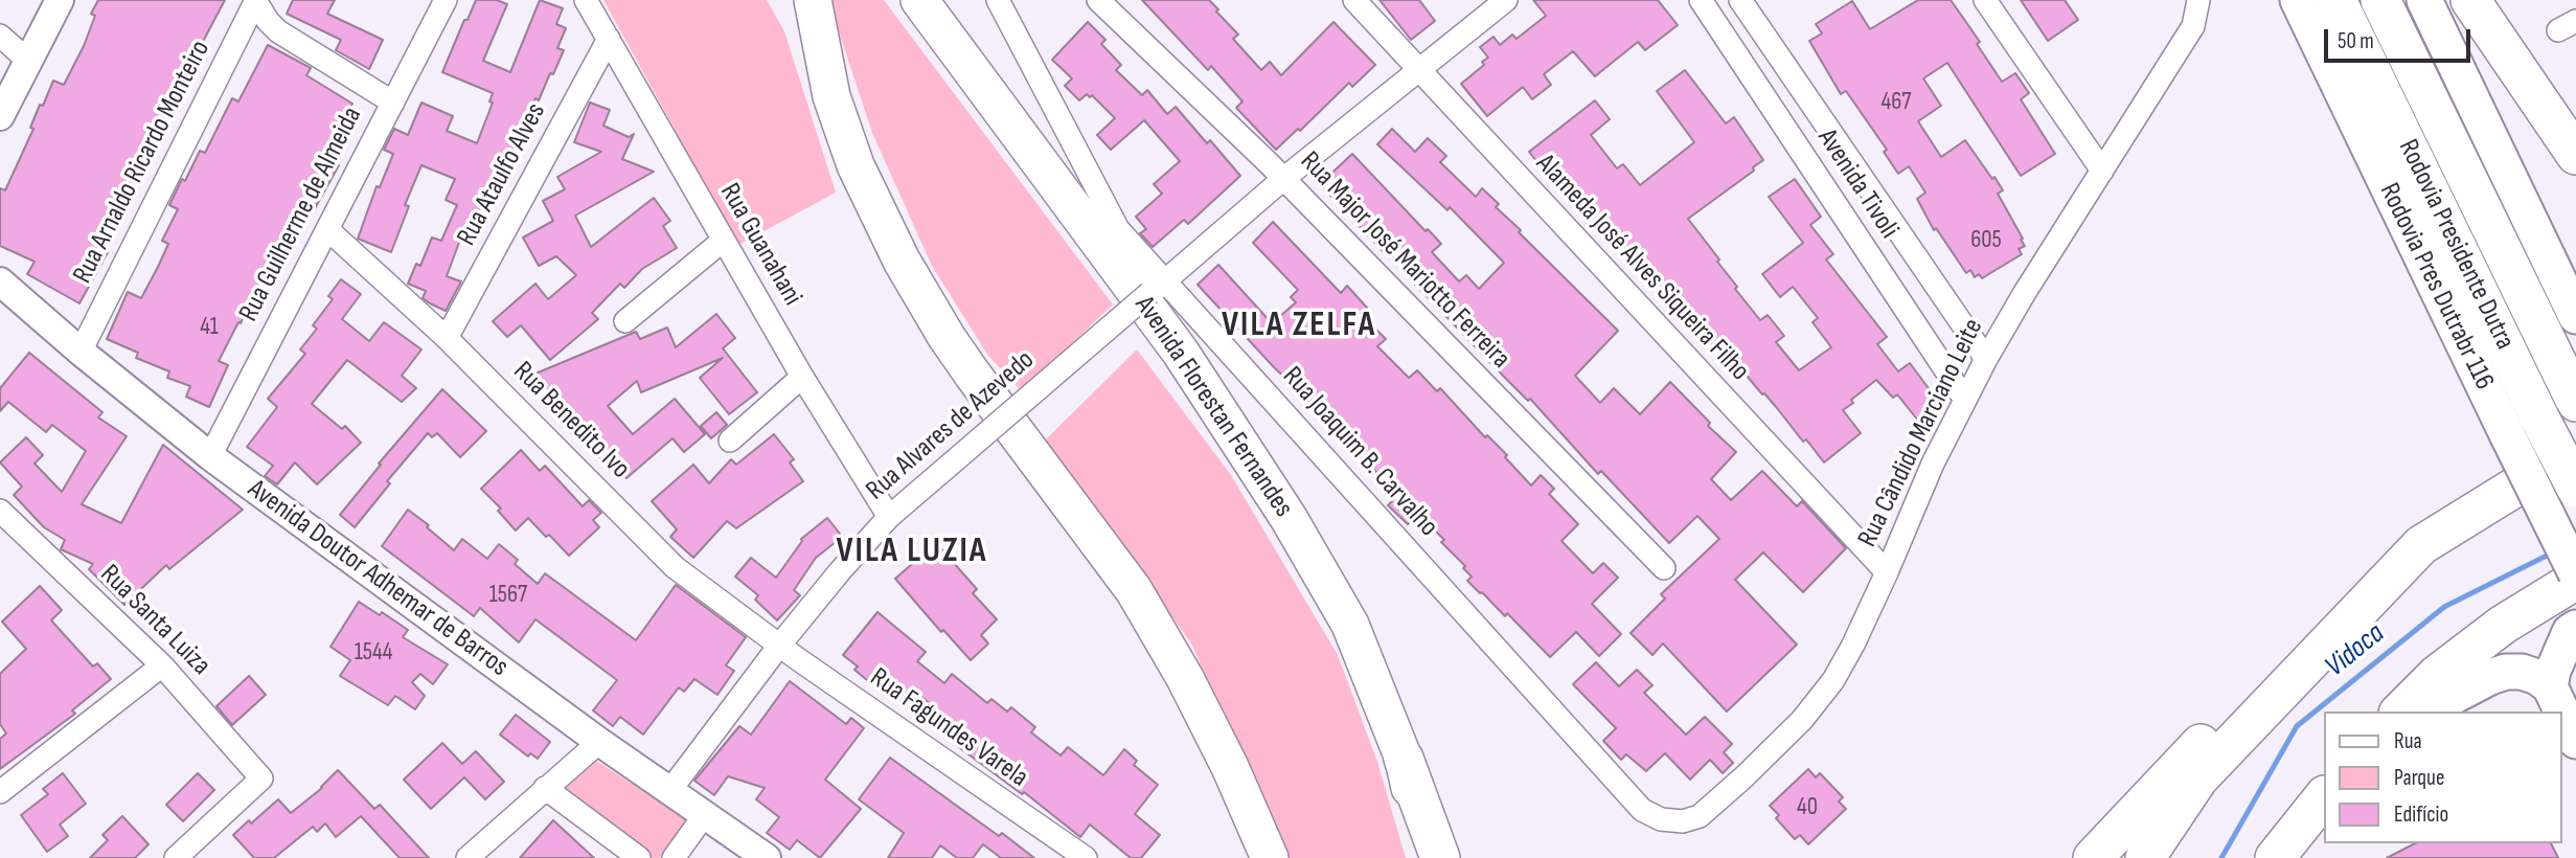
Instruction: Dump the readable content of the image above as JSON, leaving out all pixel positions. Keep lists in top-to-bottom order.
{
  "streets": {
    "highway": ["Rodovia Presidente Dutra", "Avenida Florestan Fernandes"],
    "main road": ["Rodovia Pres Dutrabr 116"],
    "street": [
      "Rua Arnaldo Ricardo Monteiro",
      "Rua Ataulfo Alves",
      "Avenida Tivoli",
      "Rua Guilherme de Almeida",
      "Rua Guanahani",
      "Rua Major José Mariotto Ferreira",
      "Alameda José Alves Siqueira Filho",
      "Rua Benedito Ivo",
      "Rua Alvares de Azevedo",
      "Rua Cândido Marciano Leite",
      "Rua Joaquim B. Carvalho",
      "Avenida Doutor Adhemar de Barros",
      "Rua Santa Luiza",
      "Rua Fagundes Varela"
    ]
  },
  "crossings": [
    ["Rua Arnaldo Ricardo Monteiro", "Avenida Doutor Adhemar de Barros"],
    ["Rua Ataulfo Alves", "Rua Guanahani"],
    ["Rua Ataulfo Alves", "Rua Benedito Ivo"],
    ["Avenida Tivoli", "Rua Cândido Marciano Leite"],
    ["Rua Guilherme de Almeida", "Rua Benedito Ivo"],
    ["Rua Guilherme de Almeida", "Avenida Doutor Adhemar de Barros"],
    ["Rua Guanahani", "Rua Alvares de Azevedo"],
    ["Rodovia Presidente Dutra", "Rodovia Pres Dutrabr 116"],
    ["Rua Major José Mariotto Ferreira", "Rua Alvares de Azevedo"],
    ["Alameda José Alves Siqueira Filho", "Rua Alvares de Azevedo"],
    ["Alameda José Alves Siqueira Filho", "Rua Cândido Marciano Leite"],
    ["Rua Benedito Ivo", "Rua Alvares de Azevedo"],
    ["Rua Benedito Ivo", "Rua Fagundes Varela"],
    ["Rua Alvares de Azevedo", "Rua Joaquim B. Carvalho"],
    ["Rua Alvares de Azevedo", "Avenida Doutor Adhemar de Barros"],
    ["Rua Alvares de Azevedo", "Rua Fagundes Varela"],
    ["Rua Cândido Marciano Leite", "Rua Joaquim B. Carvalho"]
  ],
  "districts": ["VILA ZELFA", "VILA LUZIA"],
  "water": ["Vidoca"],
  "house_numbers": [
    "467",
    "605",
    "41",
    "1567",
    "1544",
    "40"
  ],
  "legend": ["Rua", "Parque", "Edifício"],
  "scale_bar": "50 m"
}
